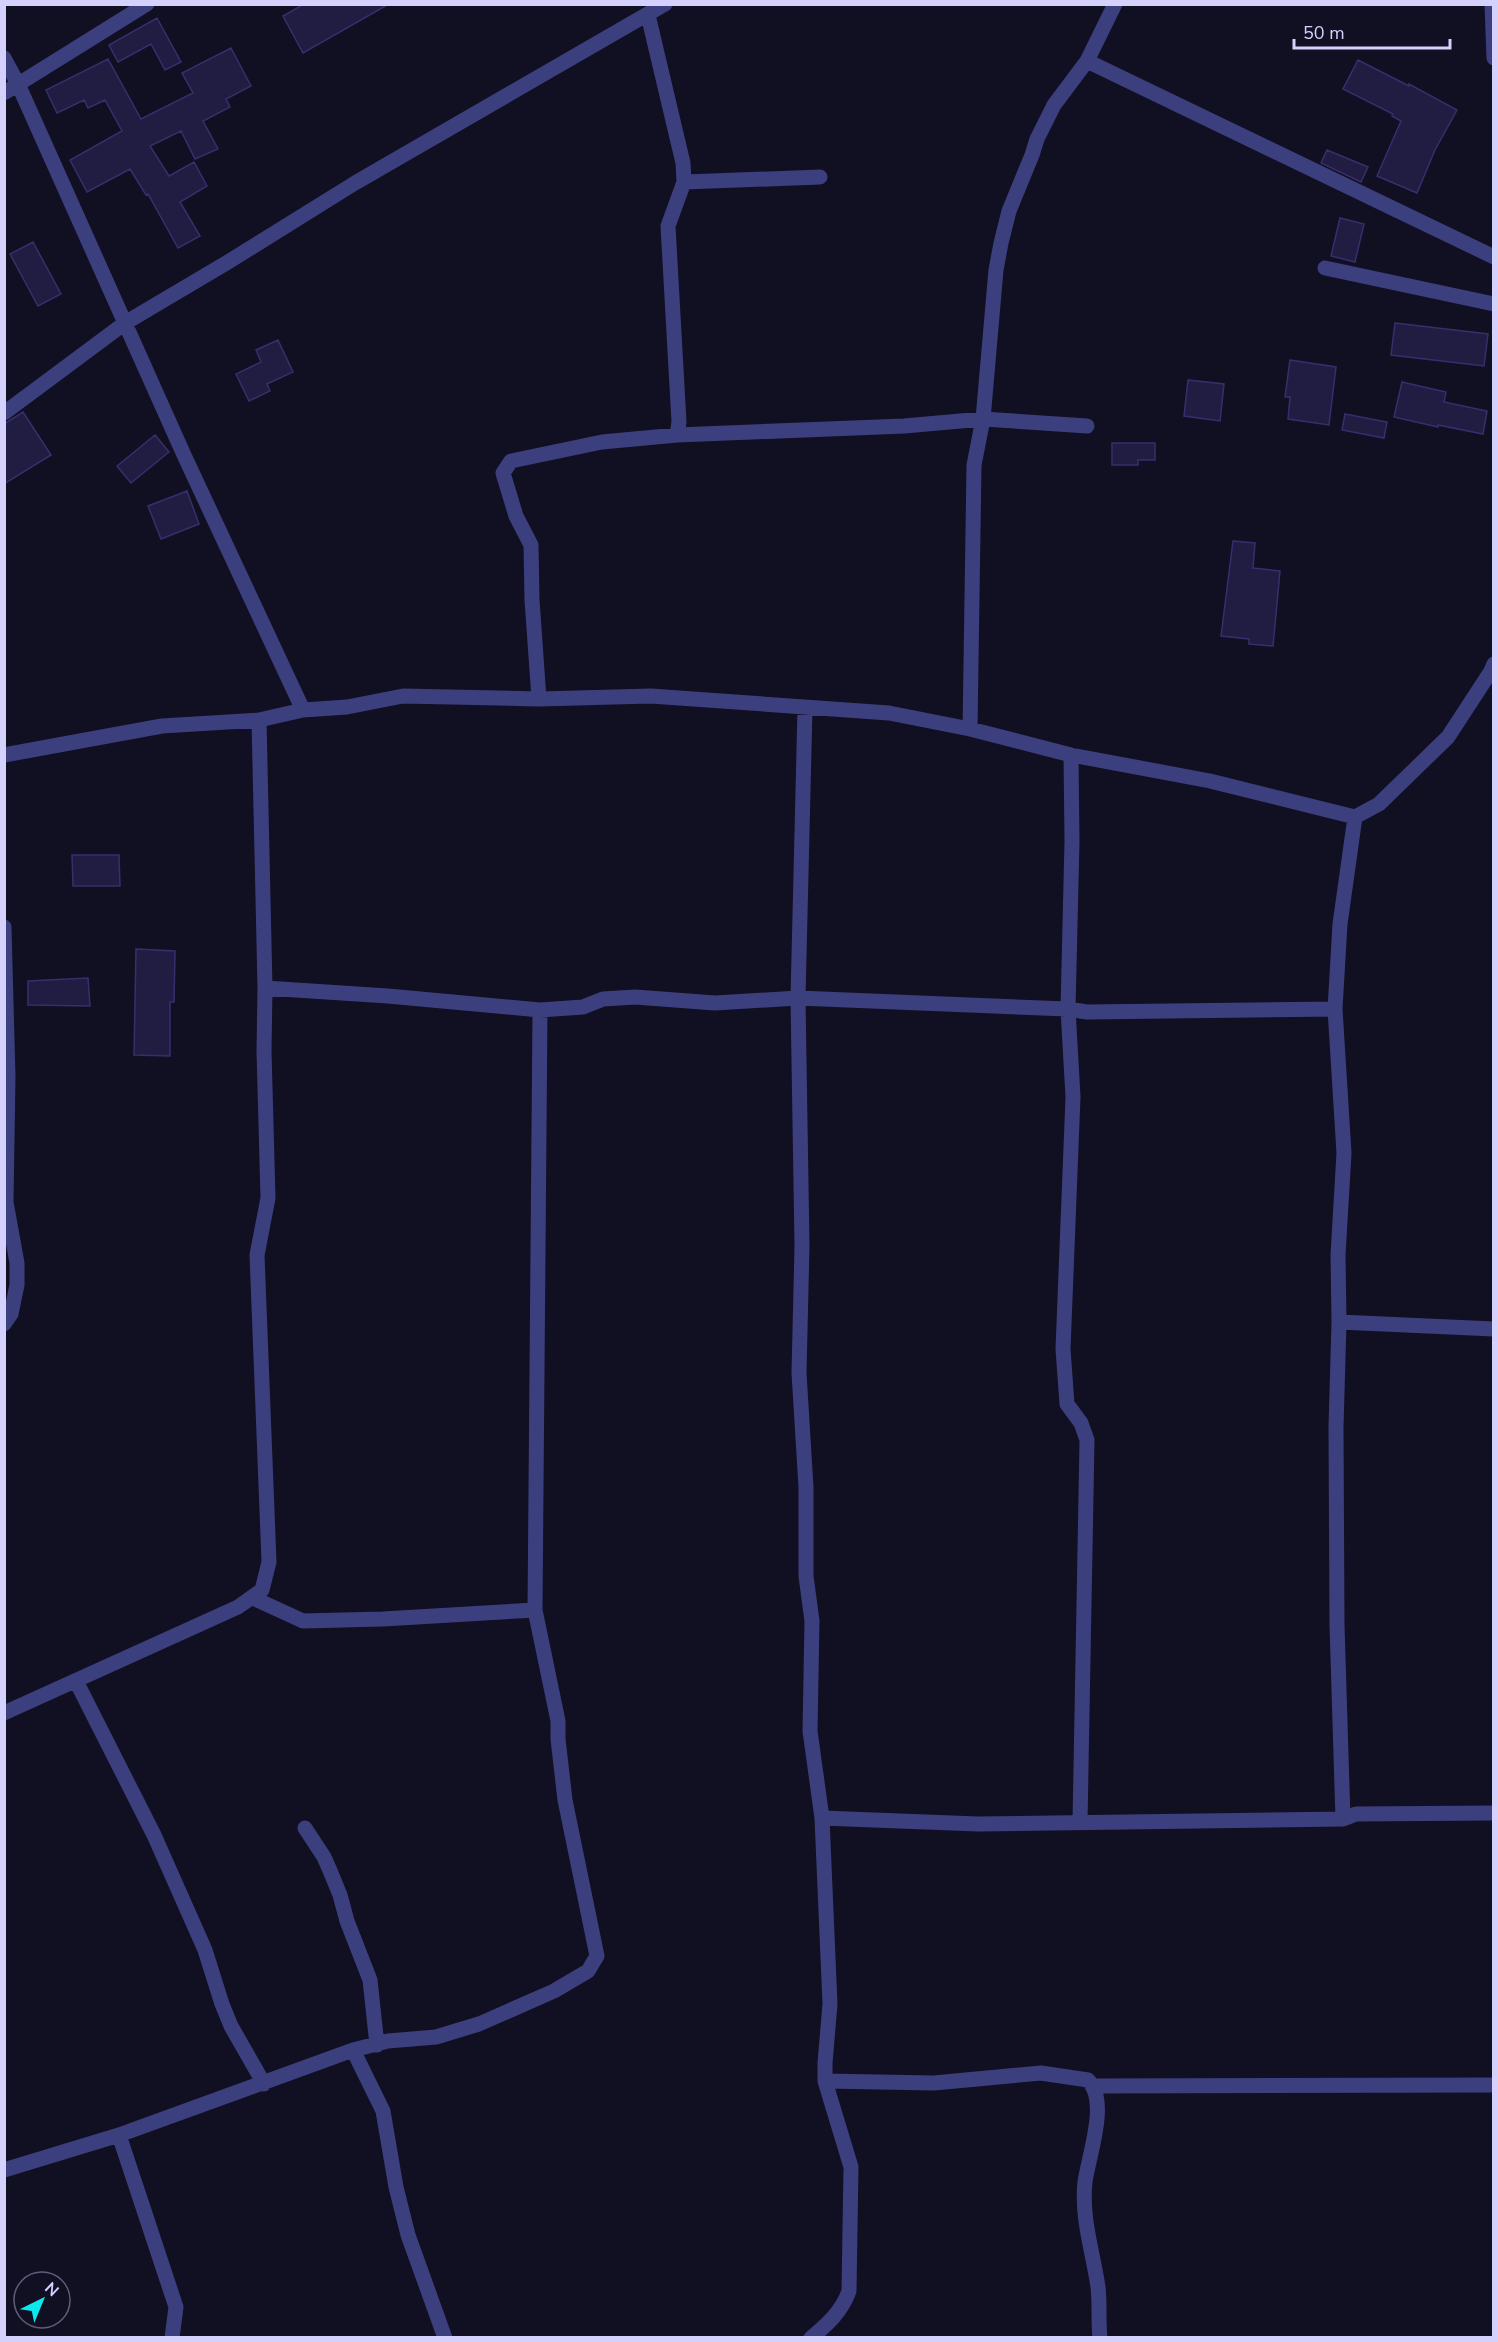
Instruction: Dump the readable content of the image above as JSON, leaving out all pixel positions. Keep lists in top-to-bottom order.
{
  "scale_bar": "50 m",
  "north": "top right"
}
